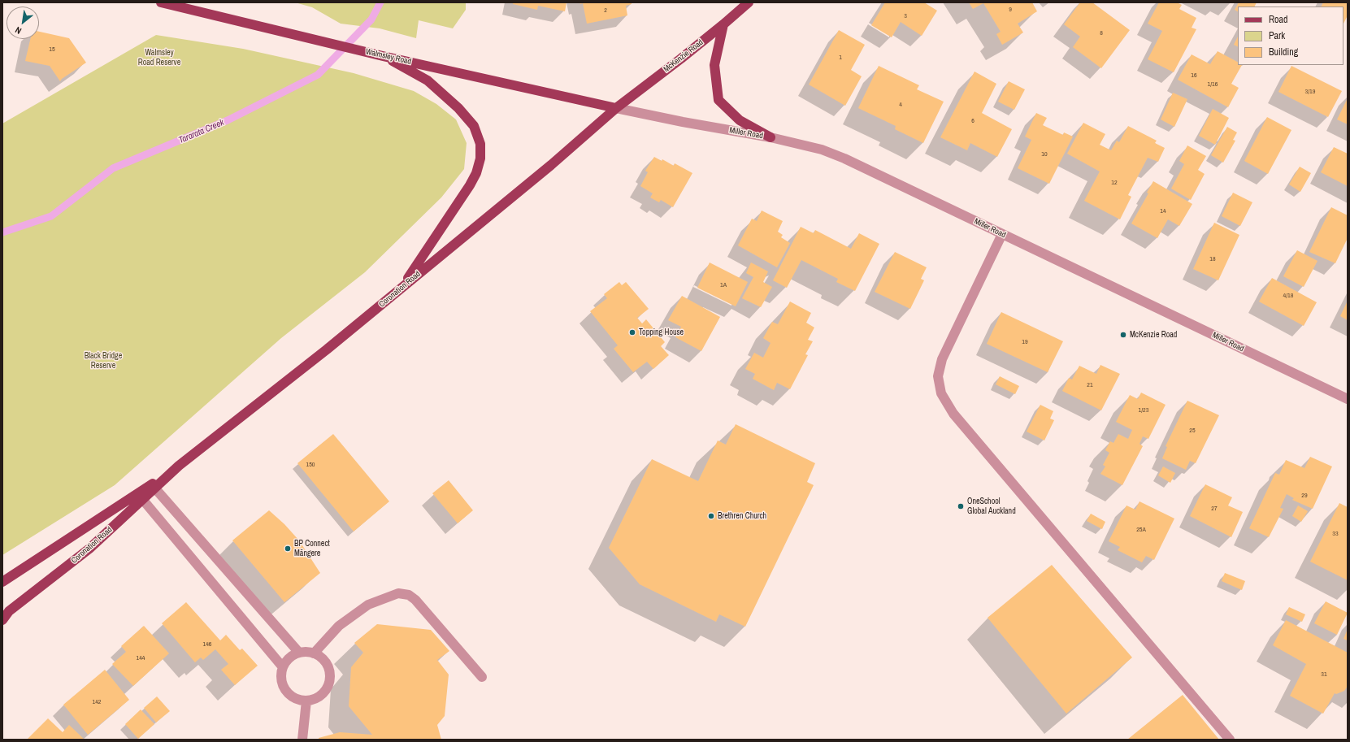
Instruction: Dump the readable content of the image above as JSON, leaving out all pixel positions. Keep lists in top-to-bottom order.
{
  "streets": {
    "main road": ["McKenzie Road", "Walmsley Road", "Coronation Road"],
    "street": ["Miller Road"]
  },
  "crossings": [
    ["McKenzie Road", "Walmsley Road"],
    ["McKenzie Road", "Miller Road"],
    ["McKenzie Road", "Coronation Road"],
    ["Walmsley Road", "Miller Road"],
    ["Walmsley Road", "Coronation Road"],
    ["Miller Road", "Coronation Road"]
  ],
  "water": ["Tararata Creek"],
  "parks": ["Walmsley Road Reserve", "Black Bridge Reserve"],
  "places": [
    "Topping House",
    "McKenzie Road",
    "OneSchool Global Auckland",
    "Brethren Church",
    "BP Connect Māngere"
  ],
  "house_numbers": [
    "9",
    "2",
    "3",
    "8",
    "15",
    "1",
    "16",
    "1/16",
    "3/19",
    "4",
    "6",
    "10",
    "12",
    "14",
    "18",
    "1A",
    "4/18",
    "19",
    "21",
    "1/23",
    "25",
    "150",
    "29",
    "27",
    "25A",
    "33",
    "146",
    "144",
    "31",
    "142"
  ],
  "legend": ["Road", "Park", "Building"],
  "north": "bottom left"
}
